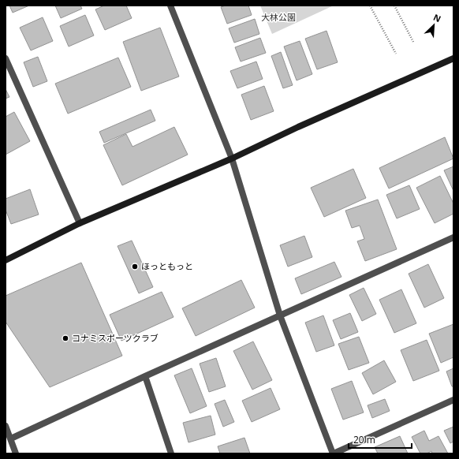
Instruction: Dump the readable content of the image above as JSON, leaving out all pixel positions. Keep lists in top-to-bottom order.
{
  "parks": ["大林公園"],
  "places": ["ほっともっと", "コナミスポーツクラブ"],
  "scale_bar": "20 m",
  "north": "top right"
}
